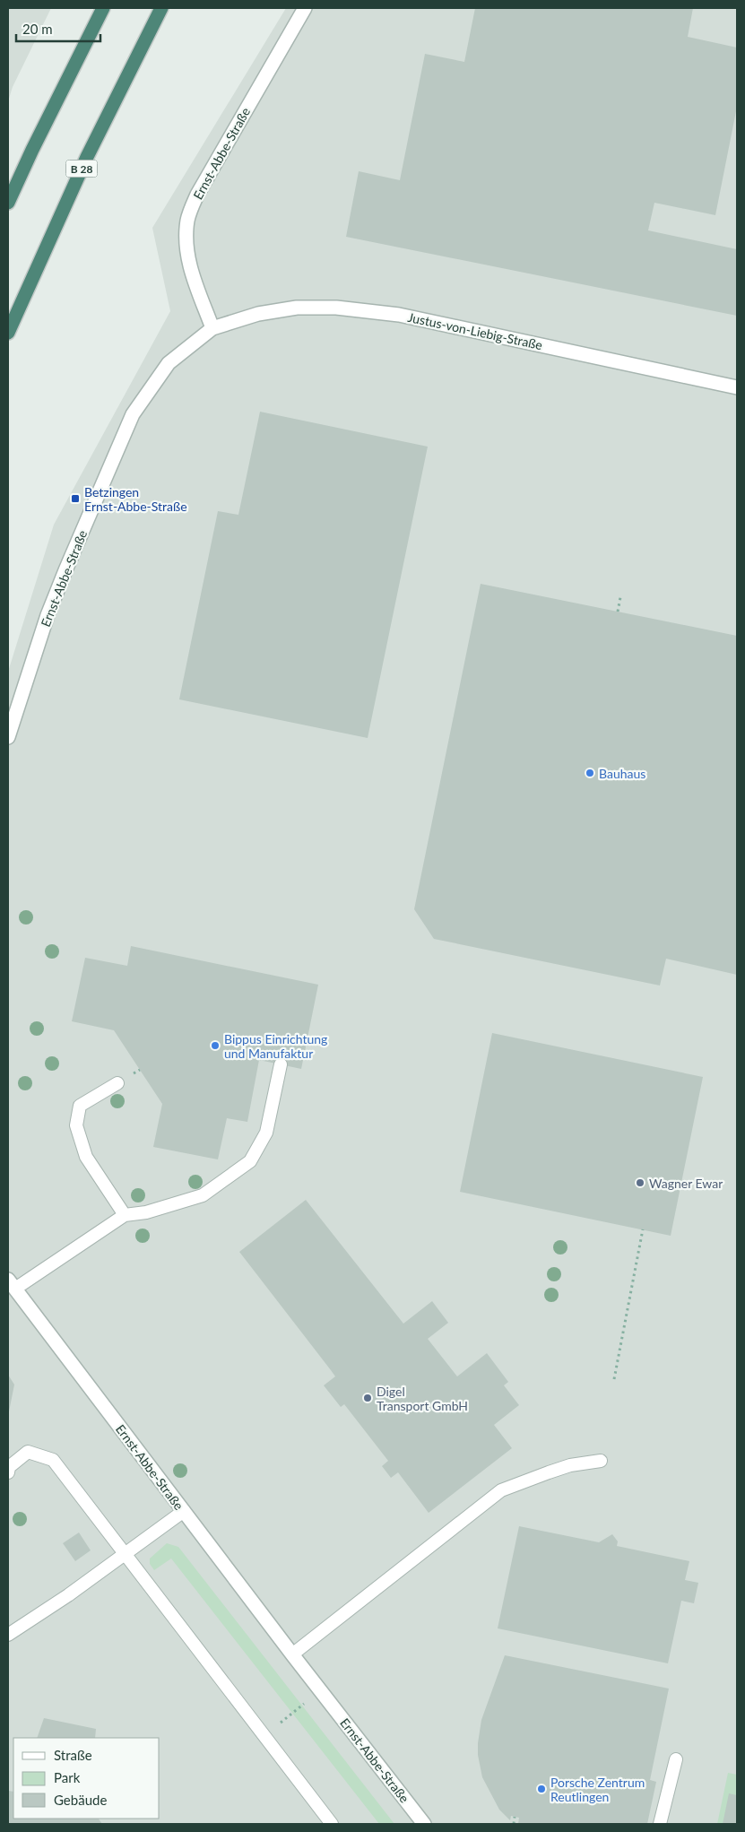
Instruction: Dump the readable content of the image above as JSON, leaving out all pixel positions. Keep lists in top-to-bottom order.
{
  "streets": {
    "highway": ["B 28"],
    "street": ["Ernst-Abbe-Straße", "Justus-von-Liebig-Straße"]
  },
  "crossings": [
    ["Ernst-Abbe-Straße", "Justus-von-Liebig-Straße"]
  ],
  "places": {
    "transit": ["Betzingen Ernst-Abbe-Straße"],
    "other": [
      "Bauhaus",
      "Bippus Einrichtung und Manufaktur",
      "Wagner Ewar",
      "Digel Transport GmbH",
      "Porsche Zentrum Reutlingen"
    ]
  },
  "legend": ["Straße", "Park", "Gebäude"],
  "scale_bar": "20 m"
}
